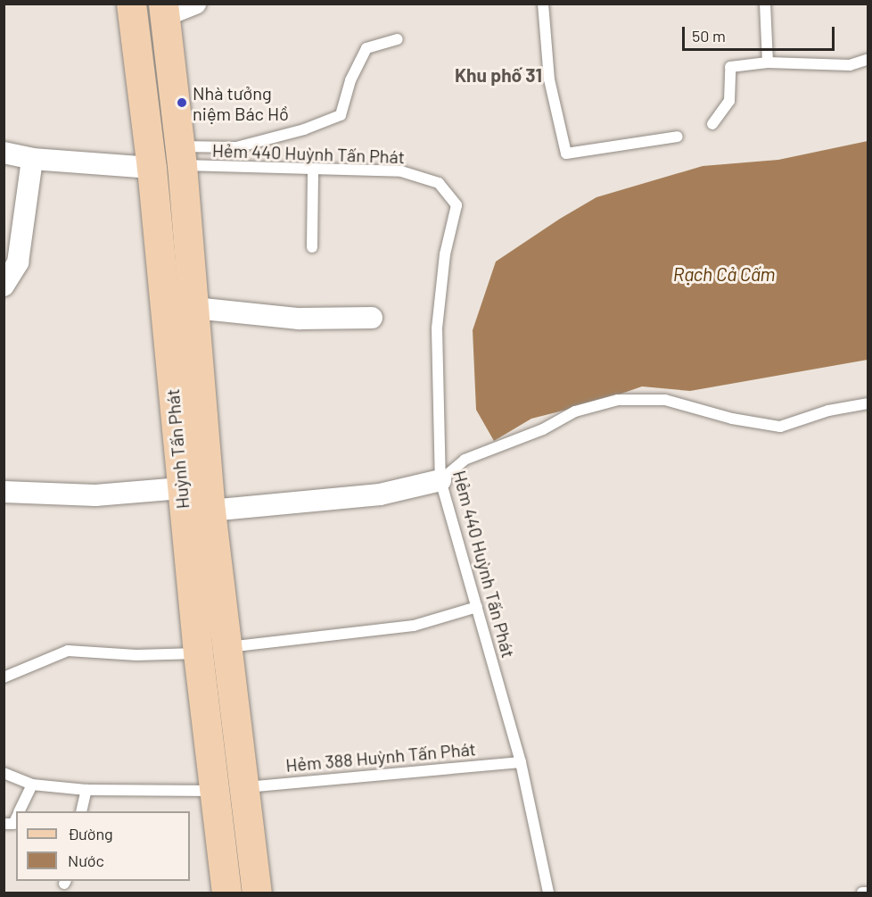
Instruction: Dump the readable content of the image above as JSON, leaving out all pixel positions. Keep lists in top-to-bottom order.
{
  "streets": {
    "main road": ["Huỳnh Tấn Phát"],
    "lane": ["Hẻm 440 Huỳnh Tấn Phát", "Hẻm 388 Huỳnh Tấn Phát"]
  },
  "crossings": [
    ["Hẻm 440 Huỳnh Tấn Phát", "Huỳnh Tấn Phát"],
    ["Hẻm 440 Huỳnh Tấn Phát", "Hẻm 388 Huỳnh Tấn Phát"],
    ["Huỳnh Tấn Phát", "Hẻm 388 Huỳnh Tấn Phát"]
  ],
  "districts": ["Khu phố 31"],
  "water": ["Rạch Cả Cấm"],
  "places": ["Nhà tưởng niệm Bác Hồ"],
  "legend": ["Đường", "Nước"],
  "scale_bar": "50 m"
}
